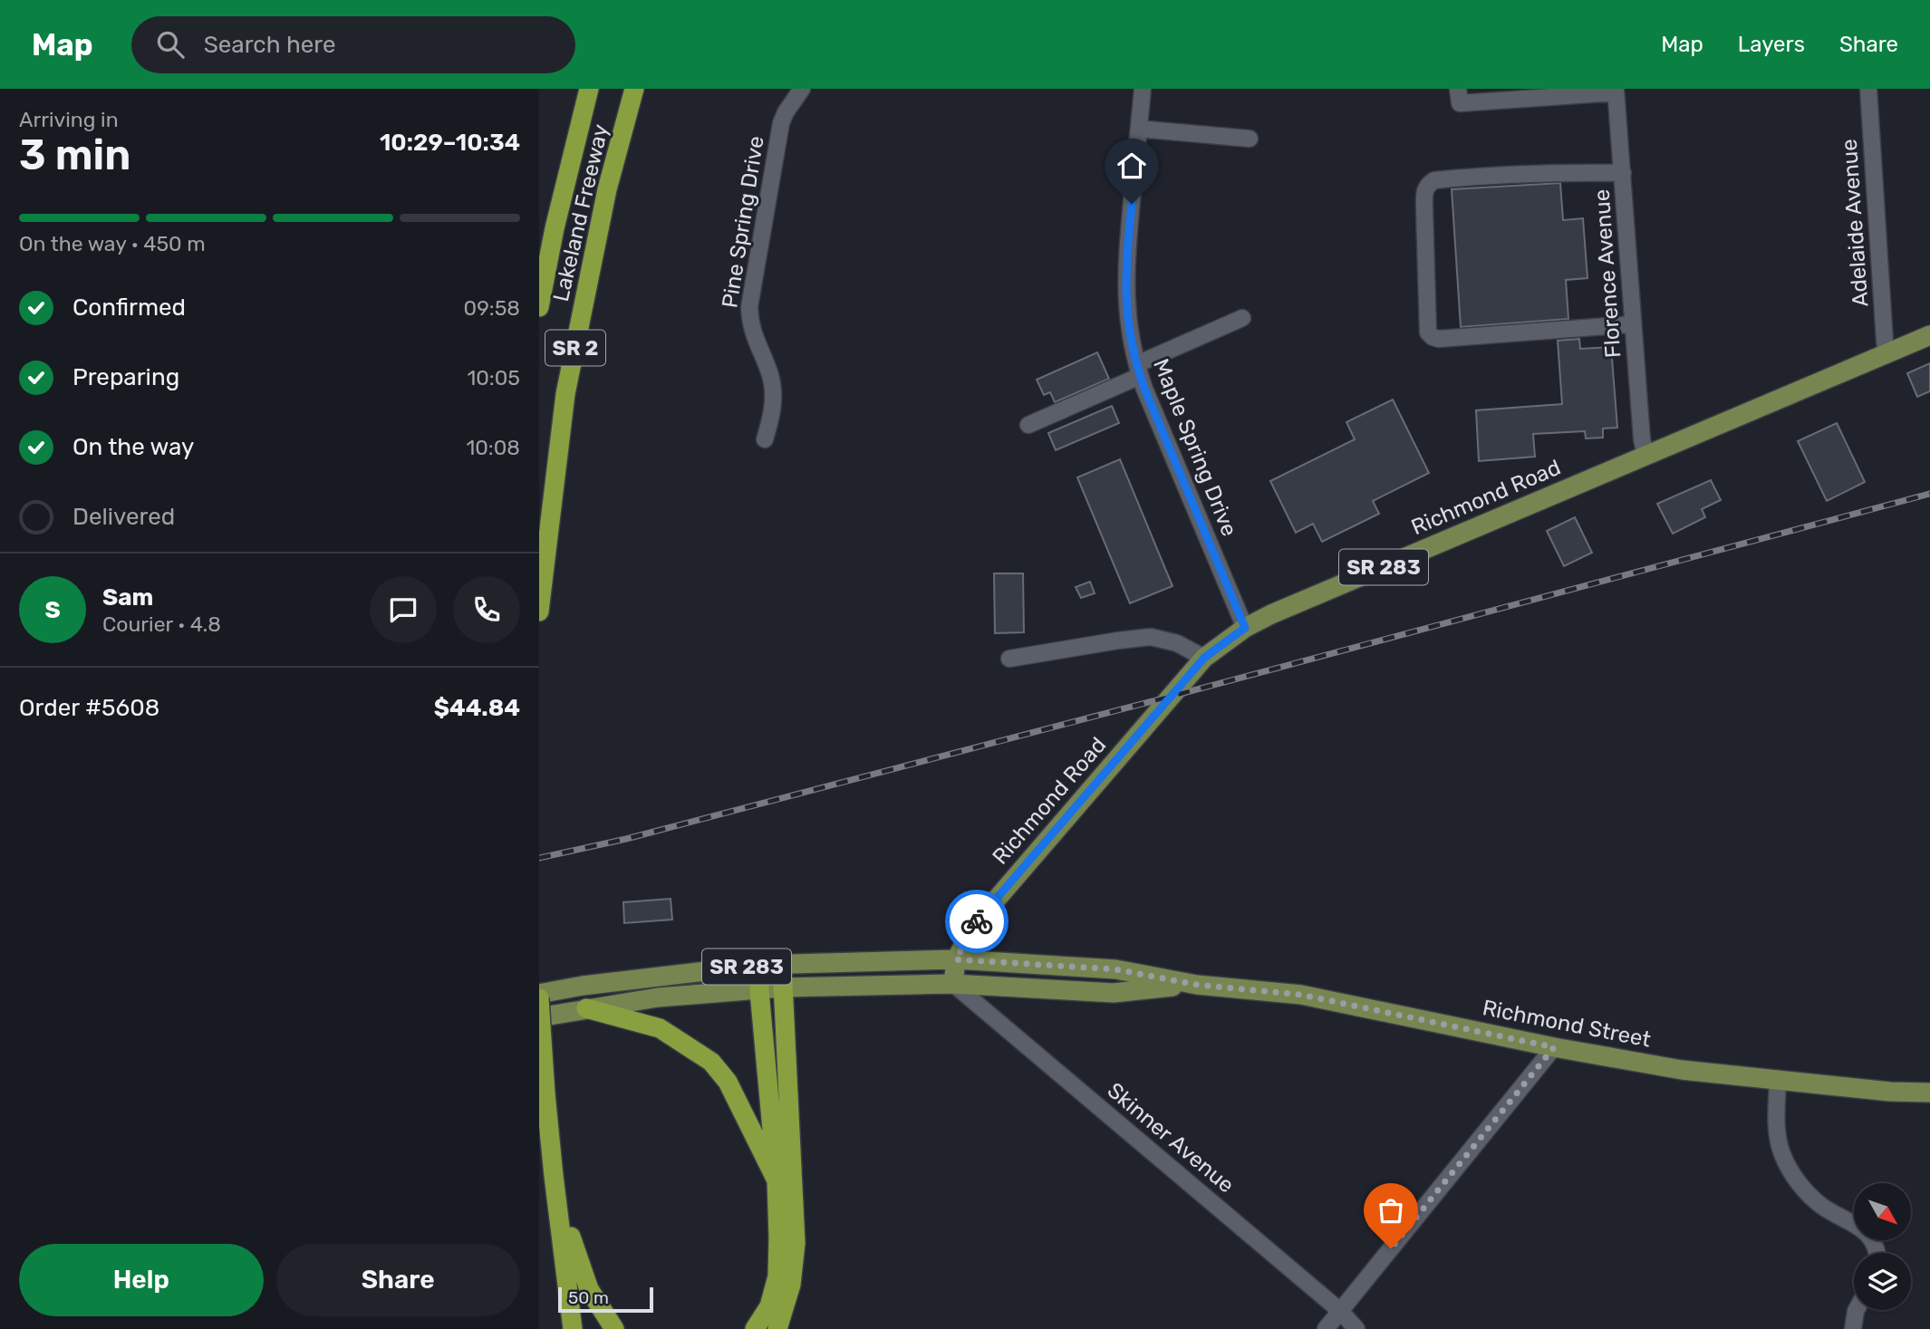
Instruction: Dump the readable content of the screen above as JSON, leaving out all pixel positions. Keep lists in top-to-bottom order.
{
  "streets": {
    "highway": ["Lakeland Freeway", "SR 2"],
    "main road": ["Richmond Road", "SR 283", "Richmond Street"],
    "street": [
      "Pine Spring Drive",
      "Adelaide Avenue",
      "Florence Avenue",
      "Maple Spring Drive",
      "Skinner Avenue"
    ]
  },
  "crossings": [
    ["Adelaide Avenue", "Richmond Road"],
    ["Florence Avenue", "Richmond Road"],
    ["Maple Spring Drive", "Richmond Road"],
    ["Richmond Road", "Richmond Street"],
    ["Richmond Road", "Skinner Avenue"],
    ["Richmond Street", "Skinner Avenue"]
  ],
  "scale_bar": "50 m",
  "north": "bottom right",
  "page": {
    "header": "Map",
    "search": "Search here",
    "nav": ["Map", "Layers", "Share"],
    "heading": ["3 min", "Arriving in", "10:29–10:34"],
    "panel": [
      "Sam",
      "Courier · 4.8",
      "Order #5608",
      "$44.84"
    ],
    "bar": "On the way · 450 m",
    "list": [
      ["Confirmed", "09:58"],
      ["Preparing", "10:05"],
      ["On the way", "10:08"],
      "Delivered"
    ],
    "round": "S",
    "buttons": ["Help", "Share"],
    "scale": "50 m"
  }
}
